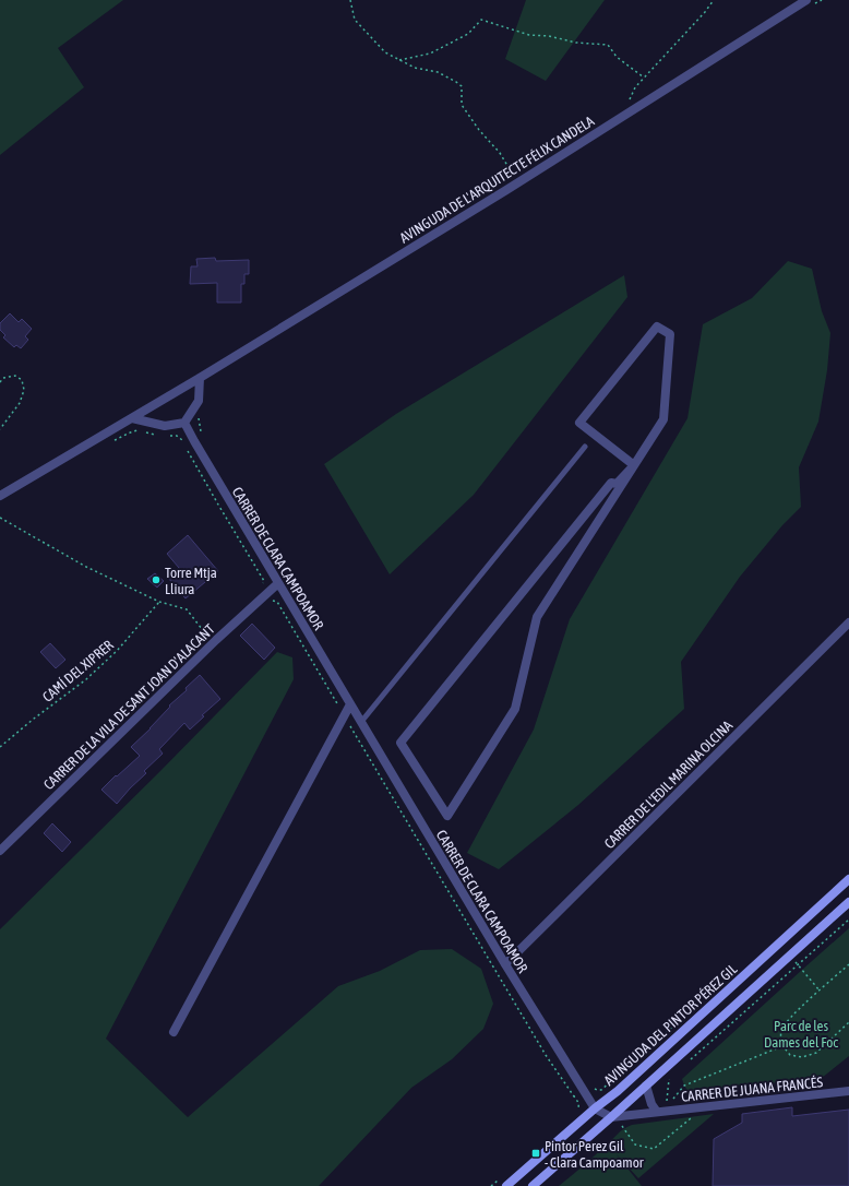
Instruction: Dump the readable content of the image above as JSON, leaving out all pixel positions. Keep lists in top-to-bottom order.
{
  "streets": {
    "main road": ["AVINGUDA DEL PINTOR PÉREZ GIL"],
    "street": [
      "AVINGUDA DE L'ARQUITECTE FÉLIX CANDELA",
      "CARRER DE CLARA CAMPOAMOR",
      "CARRER DE LA VILA DE SANT JOAN D'ALACANT",
      "CARRER DE L'EDIL MARINA OLCINA",
      "CARRER DE JUANA FRANCÉS"
    ],
    "path": ["CAMÍ DEL XIPRER"]
  },
  "crossings": [
    ["CARRER DE CLARA CAMPOAMOR", "CARRER DE LA VILA DE SANT JOAN D'ALACANT"],
    ["CARRER DE CLARA CAMPOAMOR", "CARRER DE L'EDIL MARINA OLCINA"],
    ["CARRER DE CLARA CAMPOAMOR", "AVINGUDA DEL PINTOR PÉREZ GIL"],
    ["AVINGUDA DEL PINTOR PÉREZ GIL", "CARRER DE JUANA FRANCÉS"]
  ],
  "parks": ["Parc de les Dames del Foc"],
  "places": {
    "other": ["Torre Mtja Lliura"],
    "transit": ["Pintor Perez Gil - Clara Campoamor"]
  }
}
